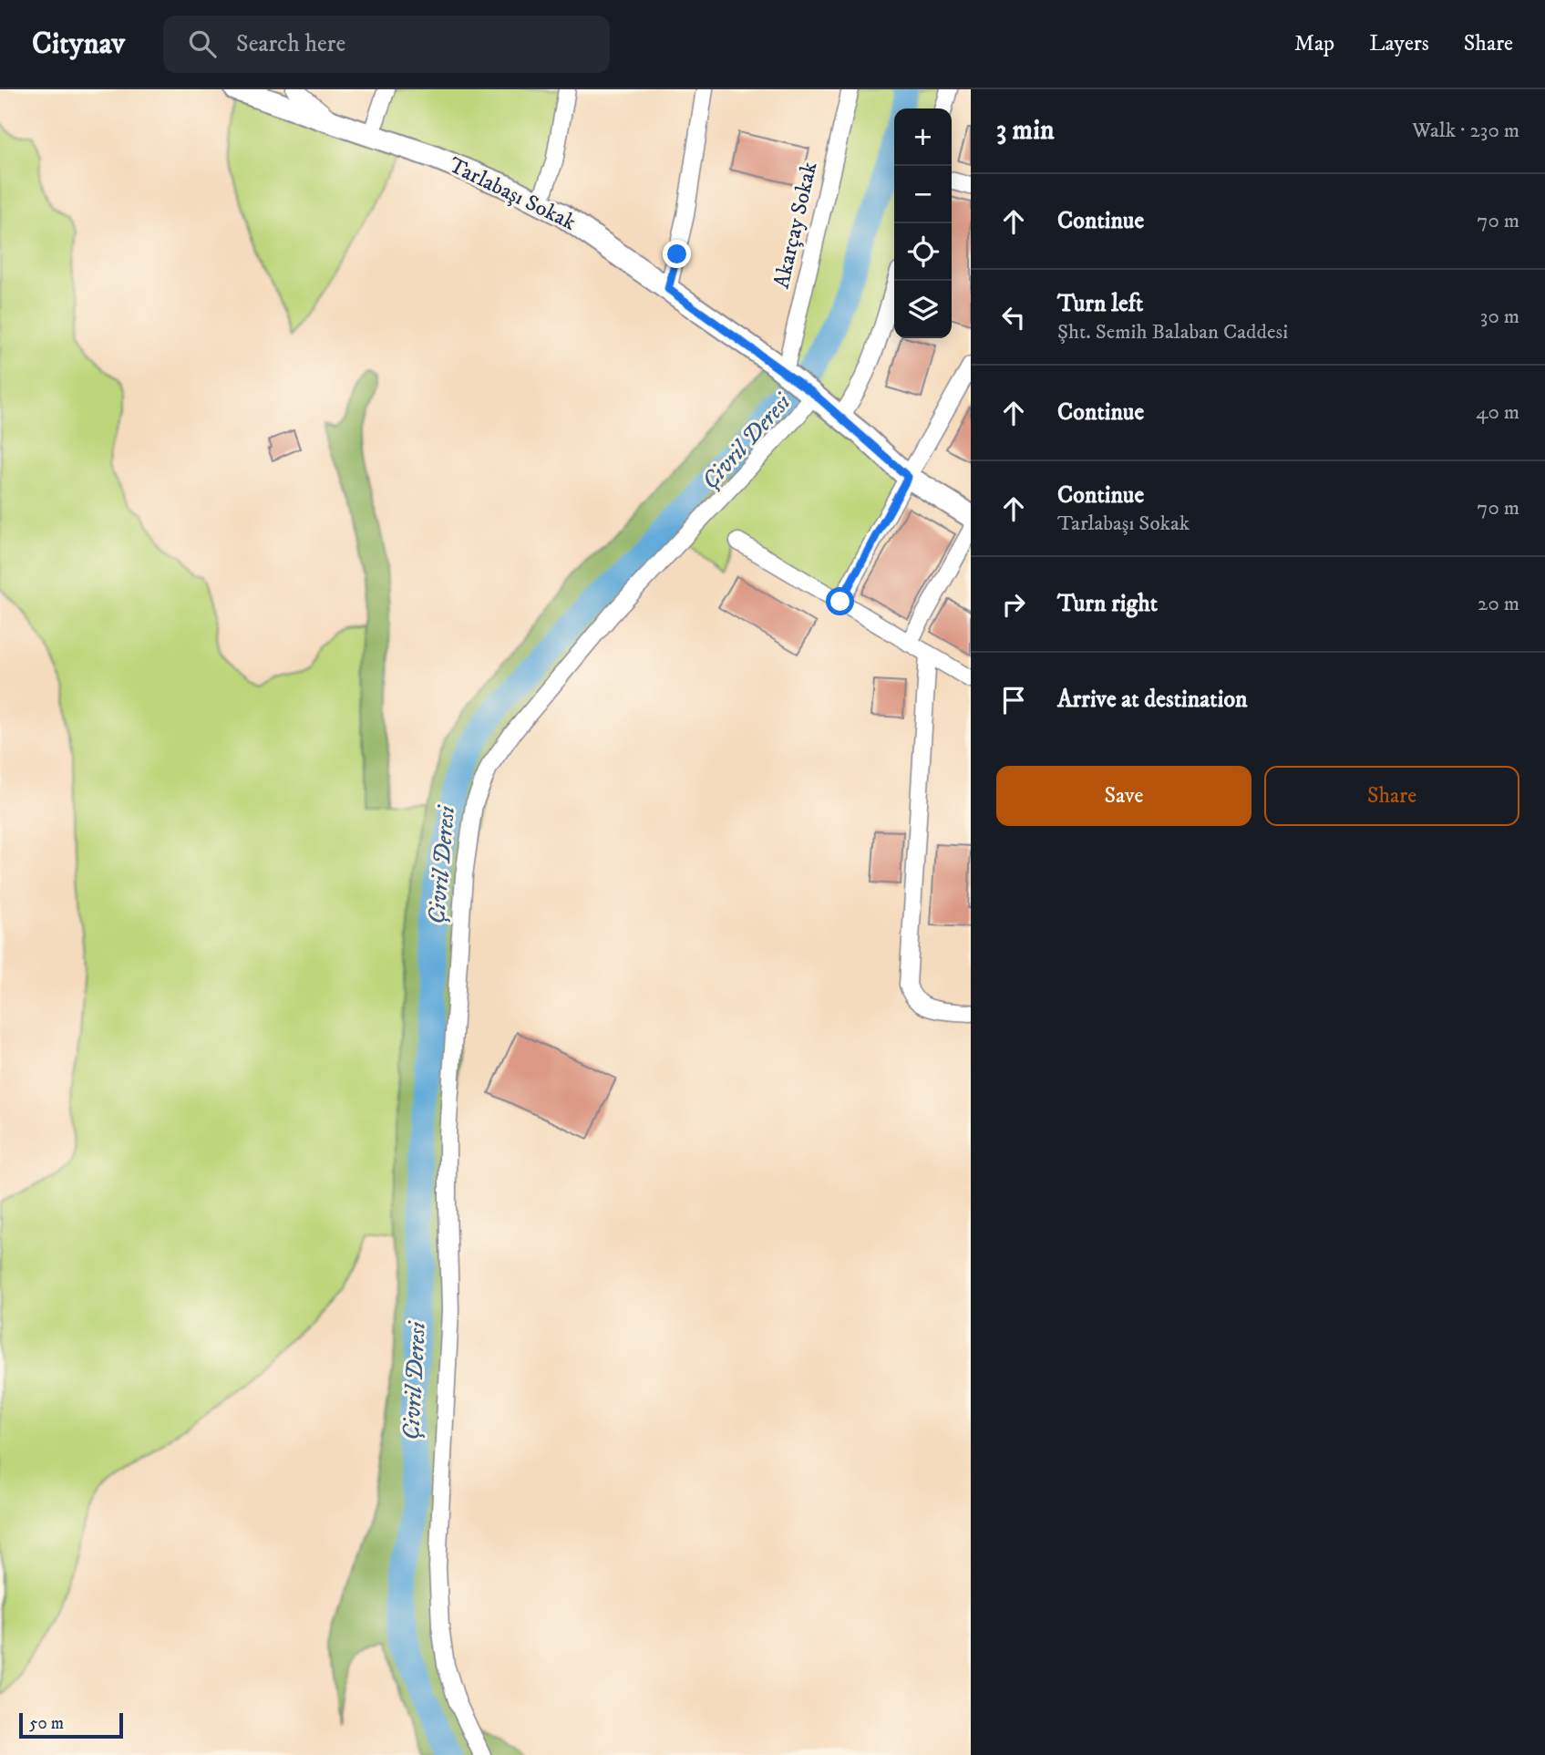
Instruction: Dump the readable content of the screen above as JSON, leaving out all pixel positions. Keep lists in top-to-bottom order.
{
  "streets": {
    "street": ["Tarlabaşı Sokak", "Akarçay Sokak"]
  },
  "crossings": [
    ["Tarlabaşı Sokak", "Akarçay Sokak"]
  ],
  "water": ["Çivril Deresi"],
  "scale_bar": "50 m",
  "page": {
    "header": "Citynav",
    "search": "Search here",
    "nav": ["Map", "Layers", "Share"],
    "heading": ["3 min", "Walk · 230 m"],
    "map_buttons": ["+", "−"],
    "list": [
      ["Continue", "70 m"],
      ["Turn left", "Şht. Semih Balaban Caddesi", "30 m"],
      ["Continue", "40 m"],
      ["Continue", "Tarlabaşı Sokak", "70 m"],
      ["Turn right", "20 m"],
      "Arrive at destination"
    ],
    "buttons": ["Save", "Share"],
    "scale": "50 m"
  }
}
